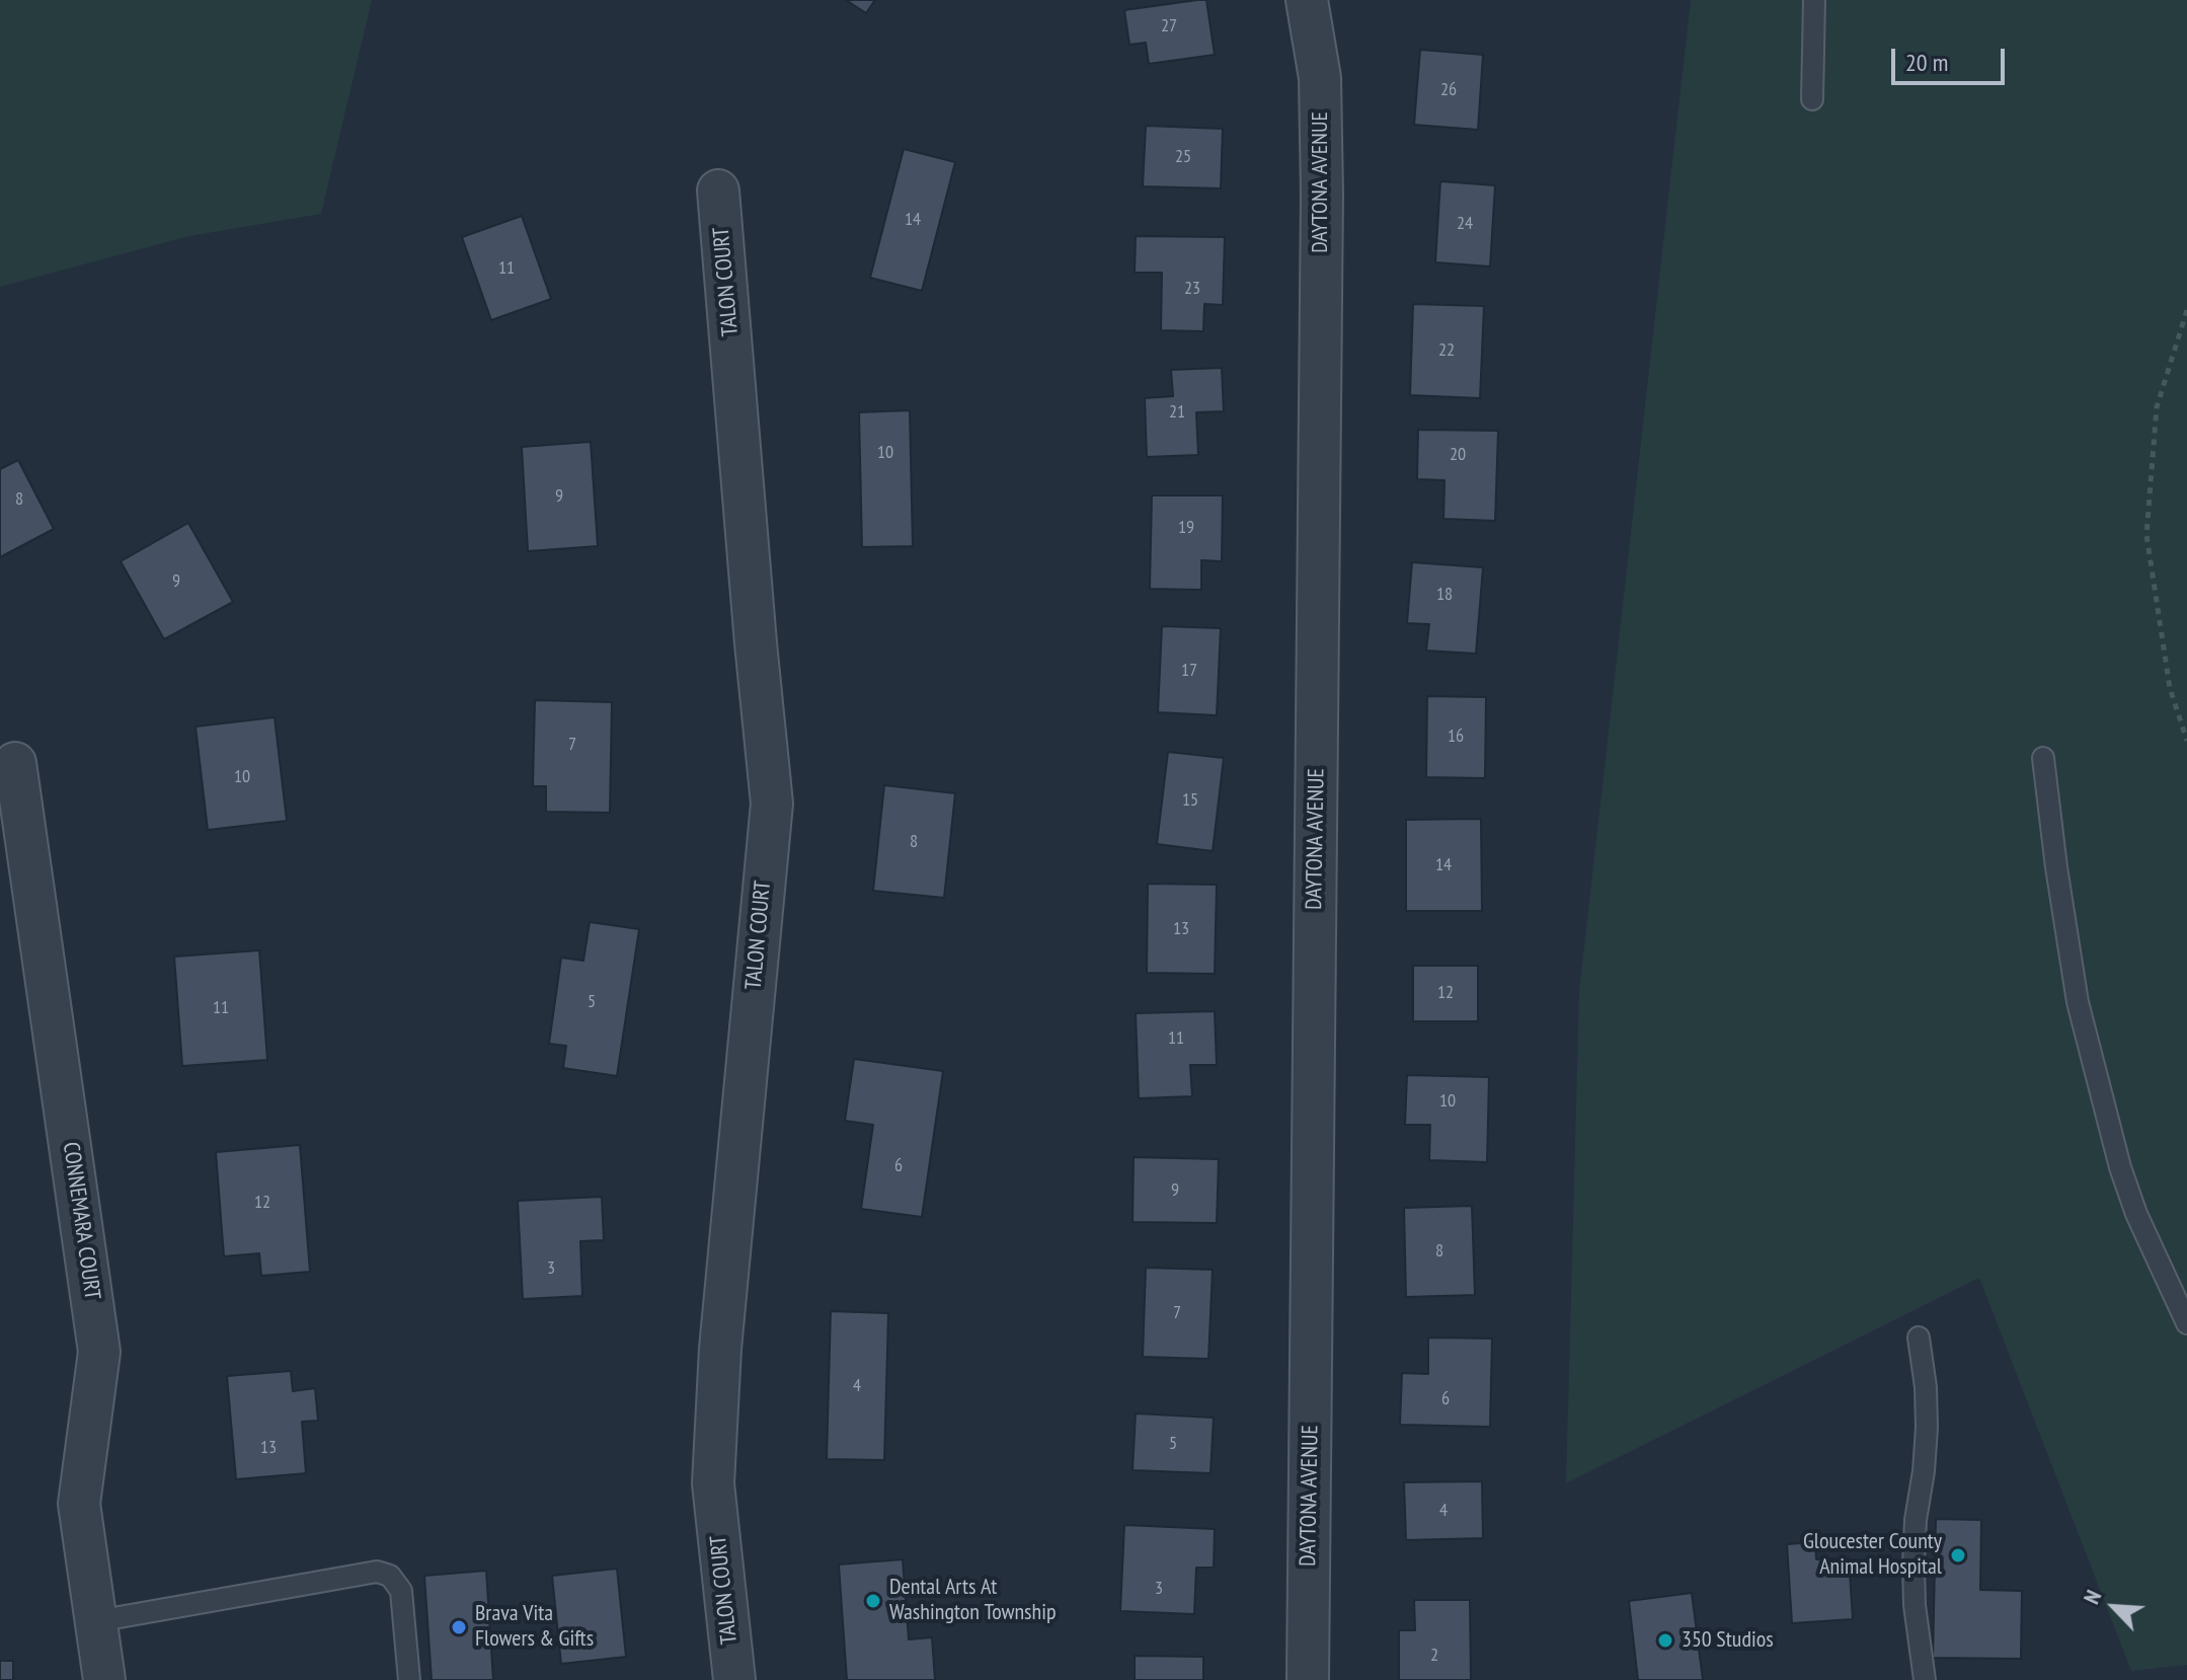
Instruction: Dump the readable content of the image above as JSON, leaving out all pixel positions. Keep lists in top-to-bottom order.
{
  "streets": {
    "street": ["DAYTONA AVENUE", "TALON COURT", "CONNEMARA COURT"]
  },
  "places": [
    "Gloucester County Animal Hospital",
    "Dental Arts At Washington Township",
    "Brava Vita Flowers & Gifts",
    "350 Studios"
  ],
  "house_numbers": [
    "27",
    "26",
    "25",
    "14",
    "24",
    "11",
    "23",
    "22",
    "21",
    "10",
    "20",
    "9",
    "8",
    "19",
    "9",
    "18",
    "17",
    "16",
    "7",
    "10",
    "15",
    "8",
    "14",
    "13",
    "12",
    "5",
    "11",
    "11",
    "10",
    "6",
    "9",
    "12",
    "8",
    "3",
    "7",
    "4",
    "6",
    "5",
    "13",
    "4",
    "3",
    "2"
  ],
  "scale_bar": "20 m",
  "north": "top left"
}
